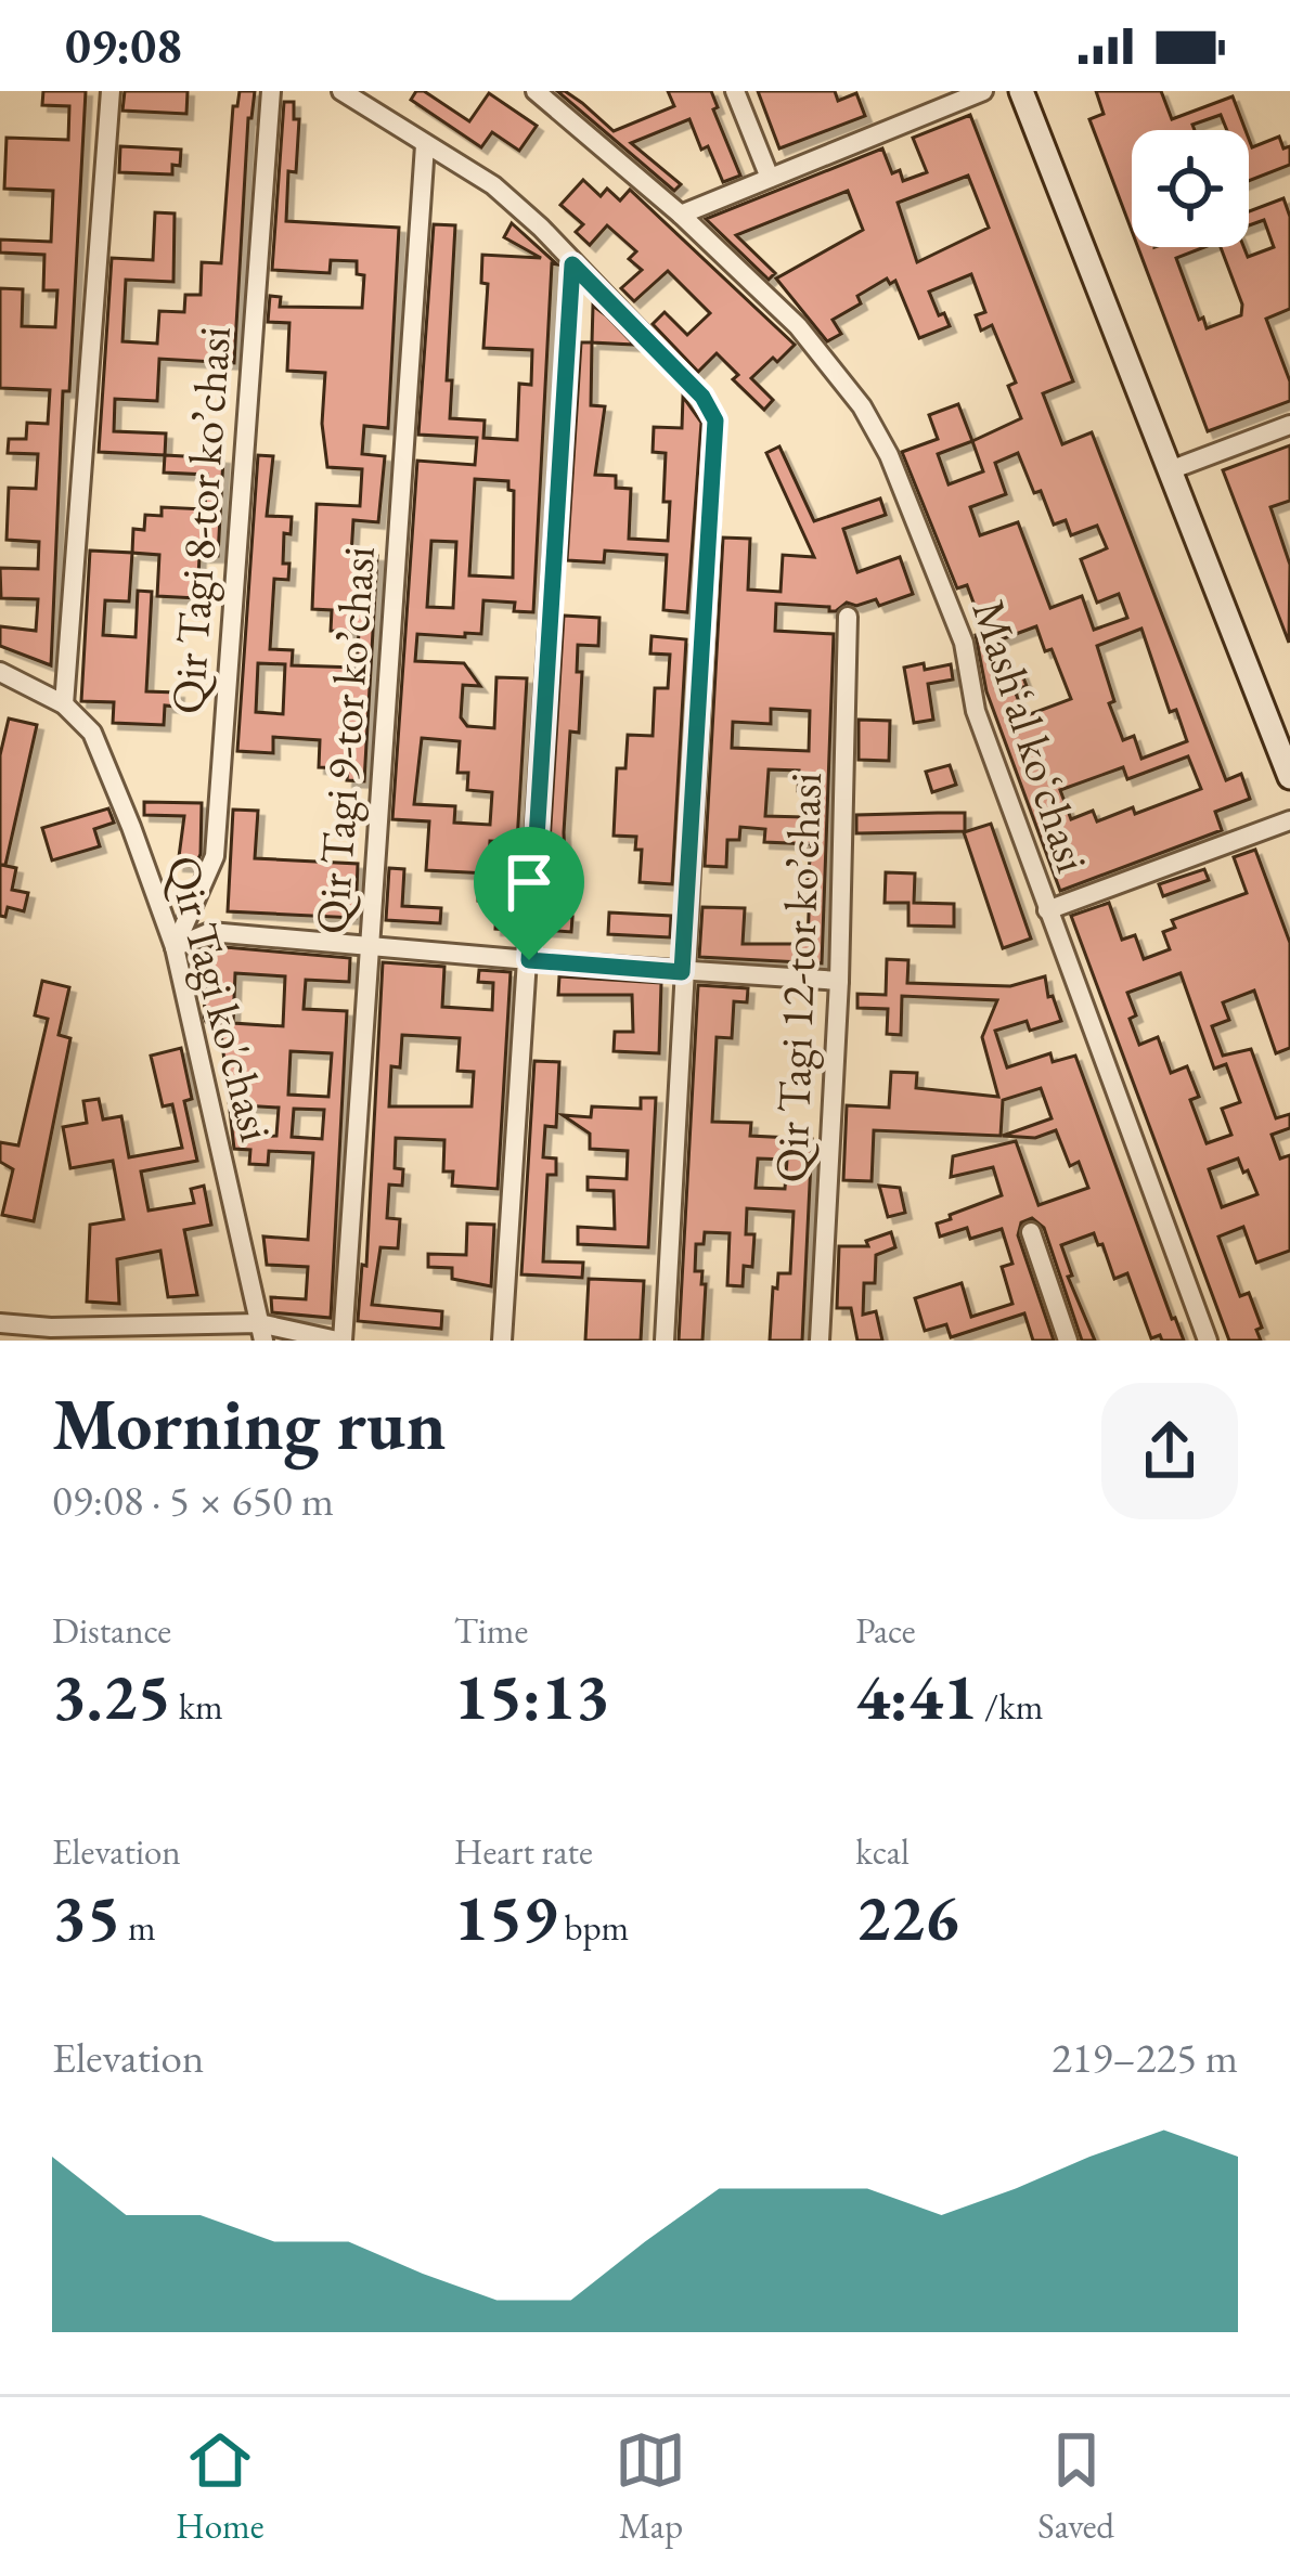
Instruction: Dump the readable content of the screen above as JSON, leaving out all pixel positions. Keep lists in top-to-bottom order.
{
  "streets": {
    "street": [
      "Qir Tagi 8-tor koʼchasi",
      "Mashʻal koʻchasi",
      "Qir Tagi 9-tor koʼchasi",
      "Qir Tagi 12-tor koʼchasi",
      "Qir Tagi ko'chasi"
    ]
  },
  "crossings": [
    ["Qir Tagi 8-tor koʼchasi", "Qir Tagi ko'chasi"]
  ],
  "page": {
    "status": "09:08",
    "heading": ["Morning run", "09:08 · 5 × 650 m"],
    "stats": [
      ["Distance", "3.25 km"],
      ["Time", "15:13"],
      ["Pace", "4:41 /km"],
      ["Elevation", "35 m"],
      ["Heart rate", "159 bpm"],
      ["kcal", "226"]
    ],
    "chart": ["Elevation", "219–225 m"],
    "tabs": ["Home", "Map", "Saved"]
  }
}
